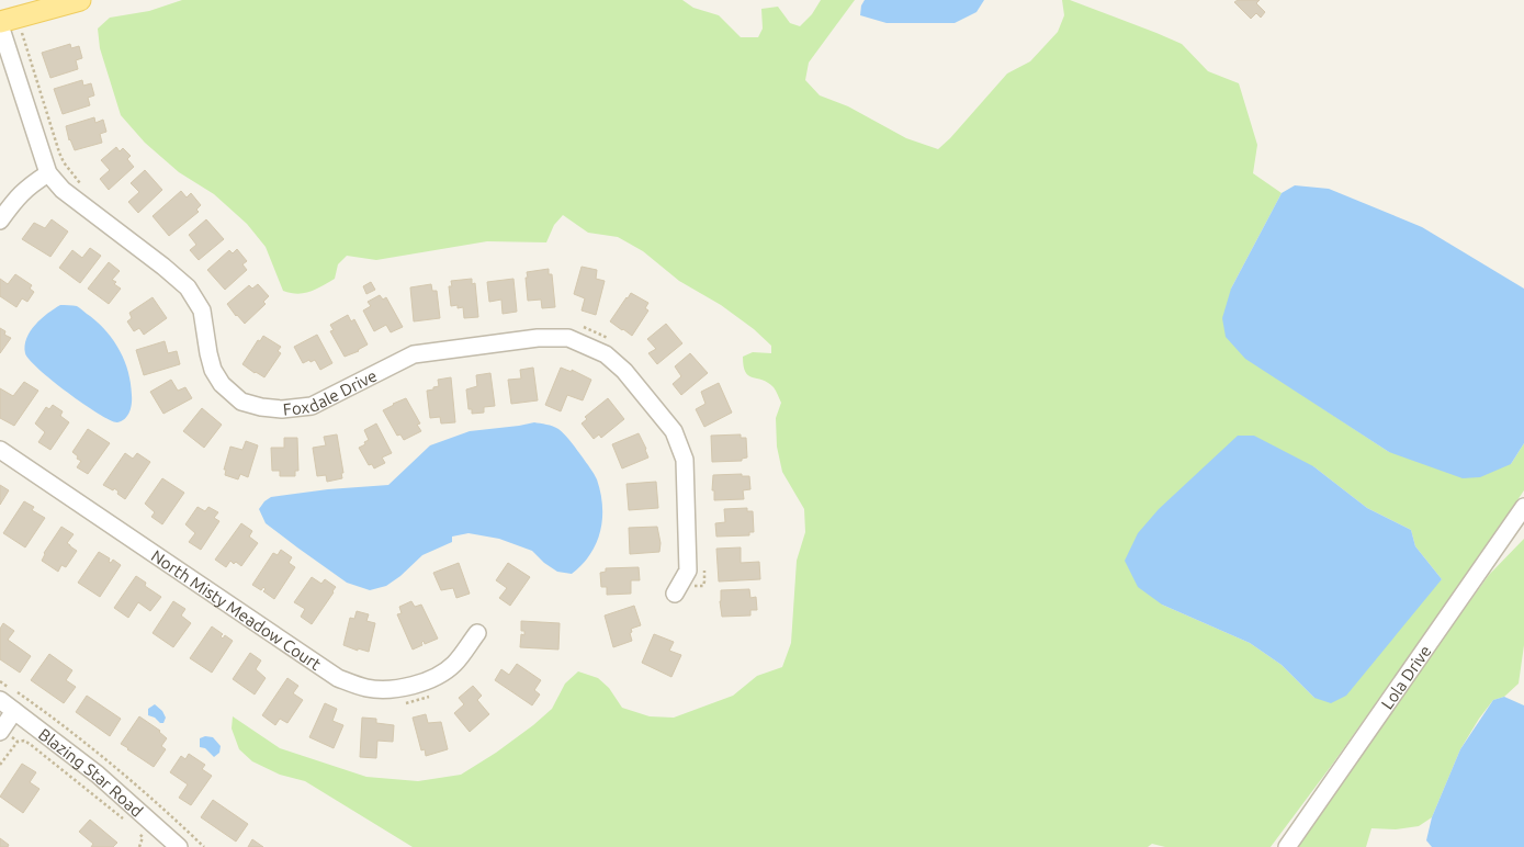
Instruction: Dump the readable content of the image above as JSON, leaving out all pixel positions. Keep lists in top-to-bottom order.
{
  "streets": {
    "street": [
      "Foxdale Drive",
      "North Misty Meadow Court",
      "Lola Drive",
      "Blazing Star Road"
    ]
  }
}
